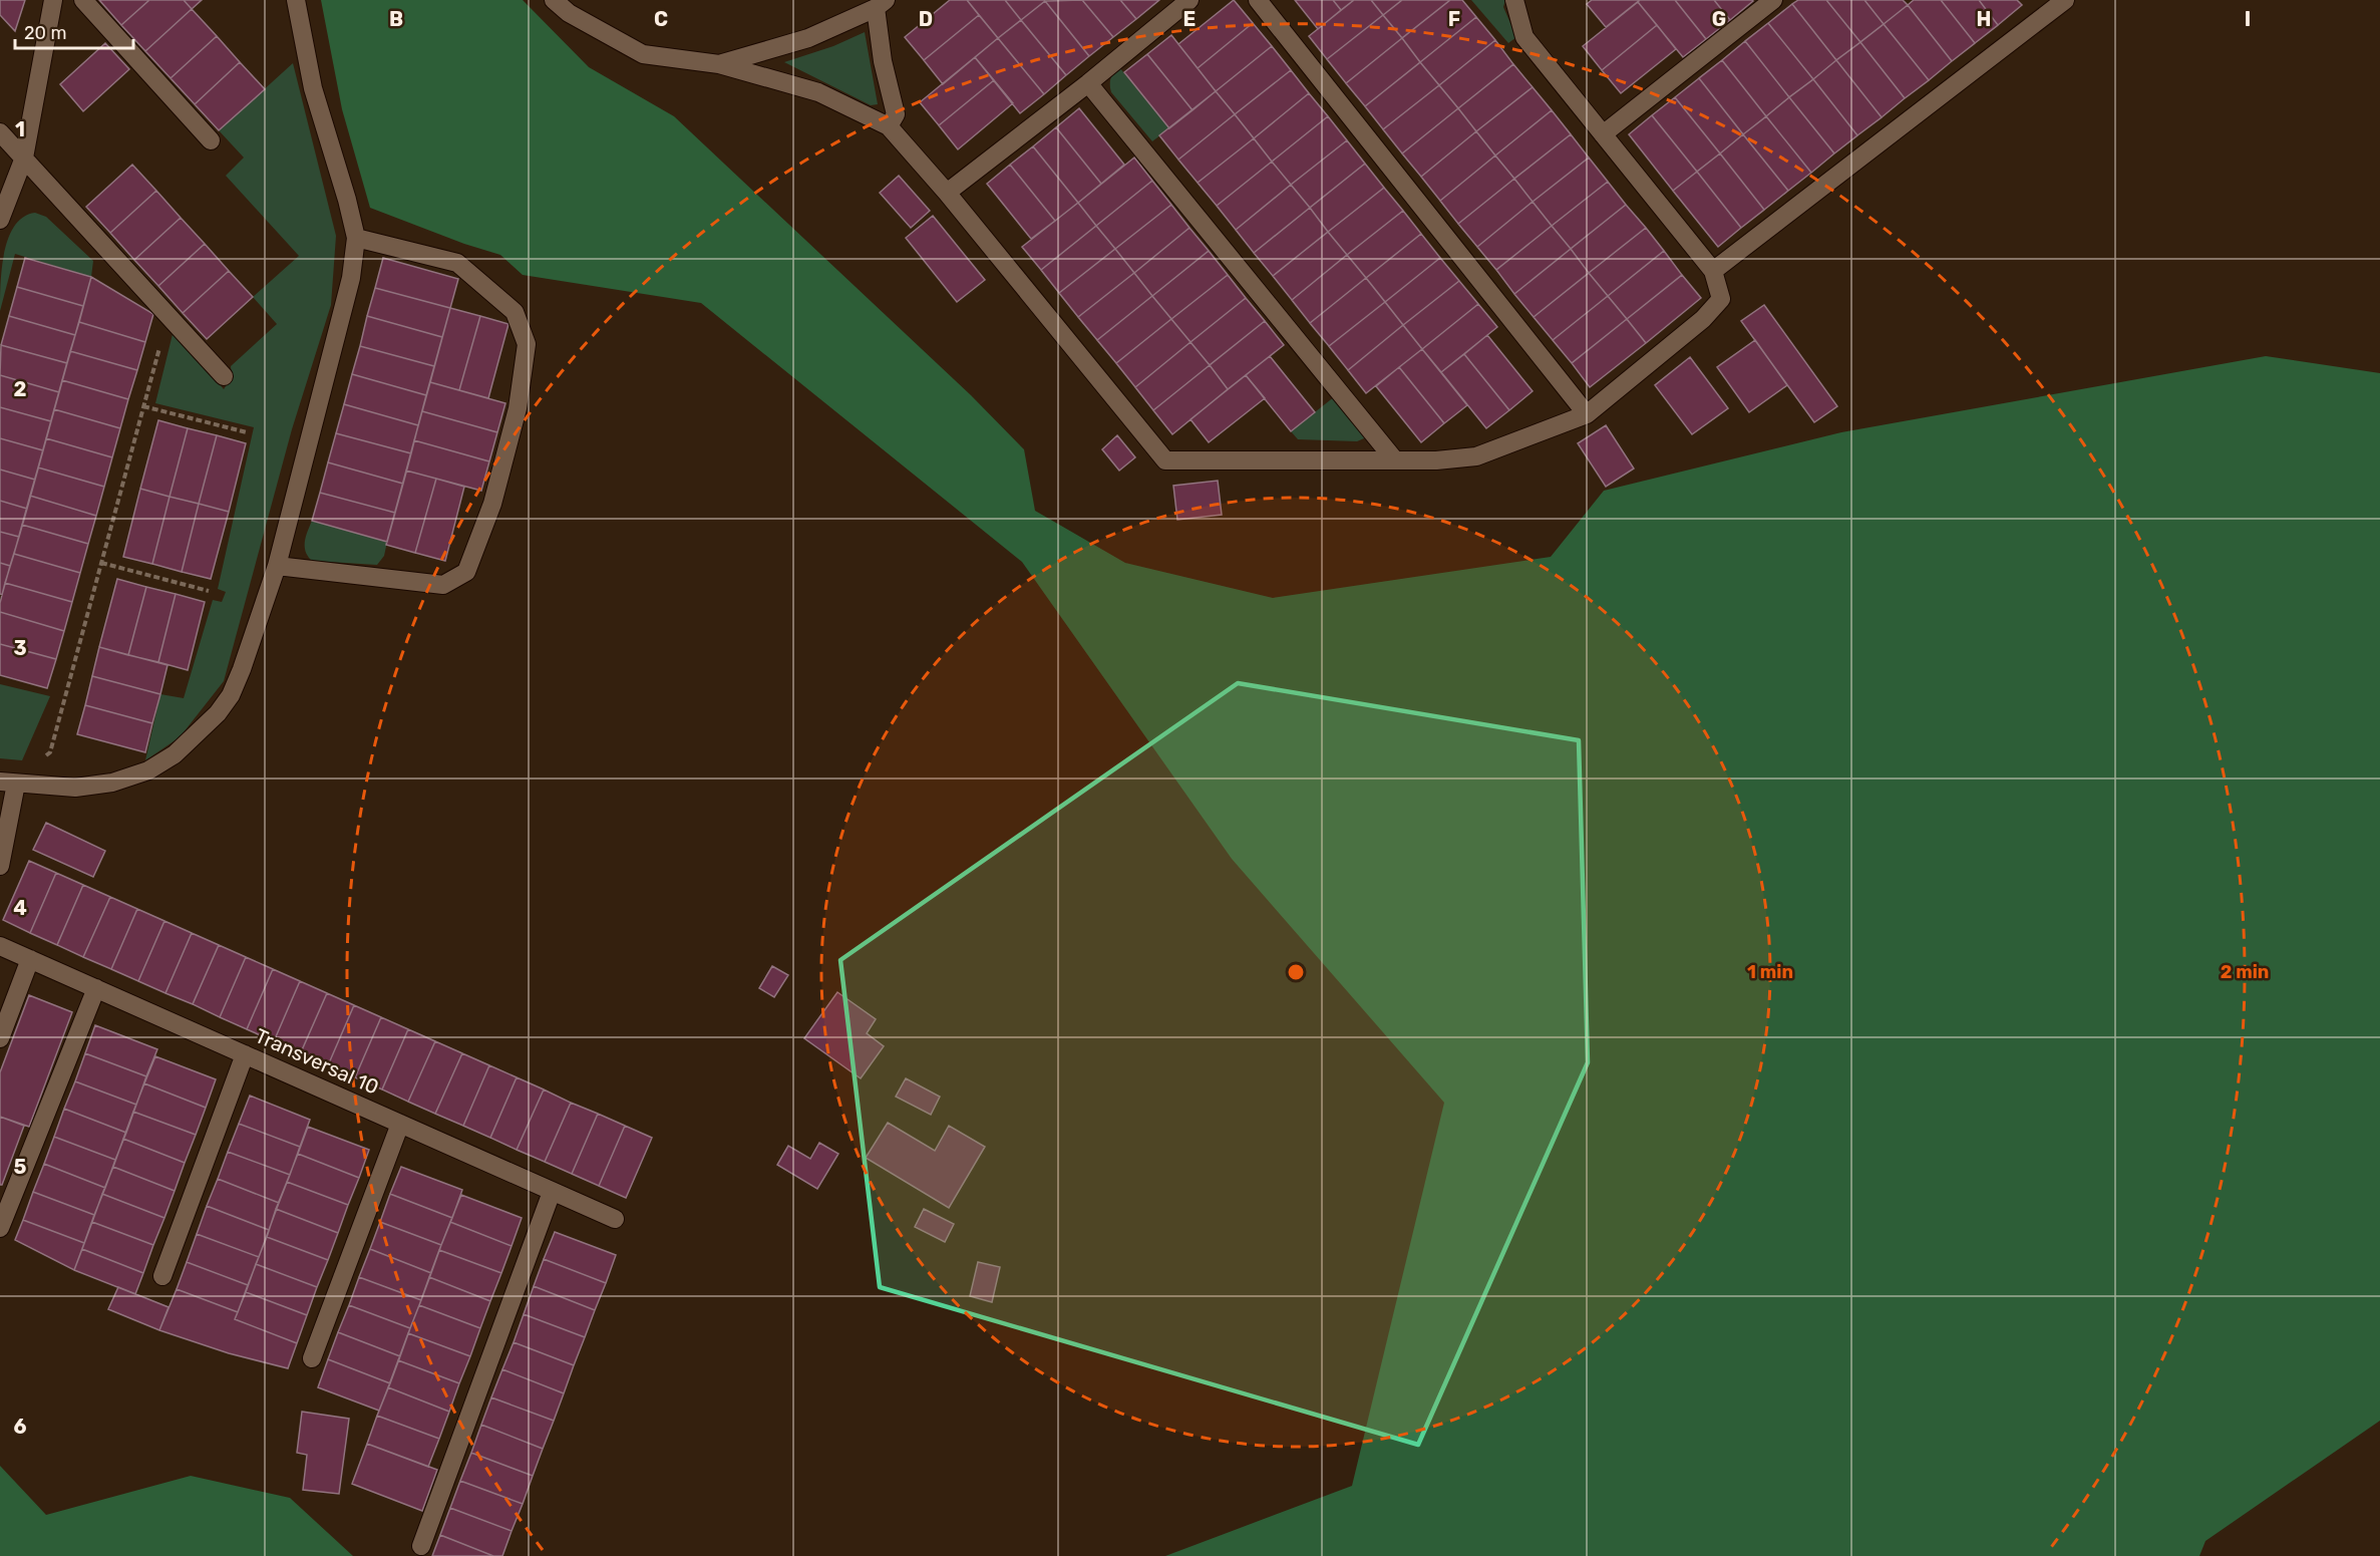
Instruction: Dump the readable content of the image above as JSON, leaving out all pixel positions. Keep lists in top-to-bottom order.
{
  "streets": {
    "street": ["Transversal 10"]
  },
  "scale_bar": "20 m",
  "grid": {
    "columns": [
      "B",
      "C",
      "D",
      "E",
      "F",
      "G",
      "H",
      "I"
    ],
    "rows": [
      "1",
      "2",
      "3",
      "4",
      "5",
      "6"
    ]
  },
  "rings": ["1 min", "2 min"]
}
